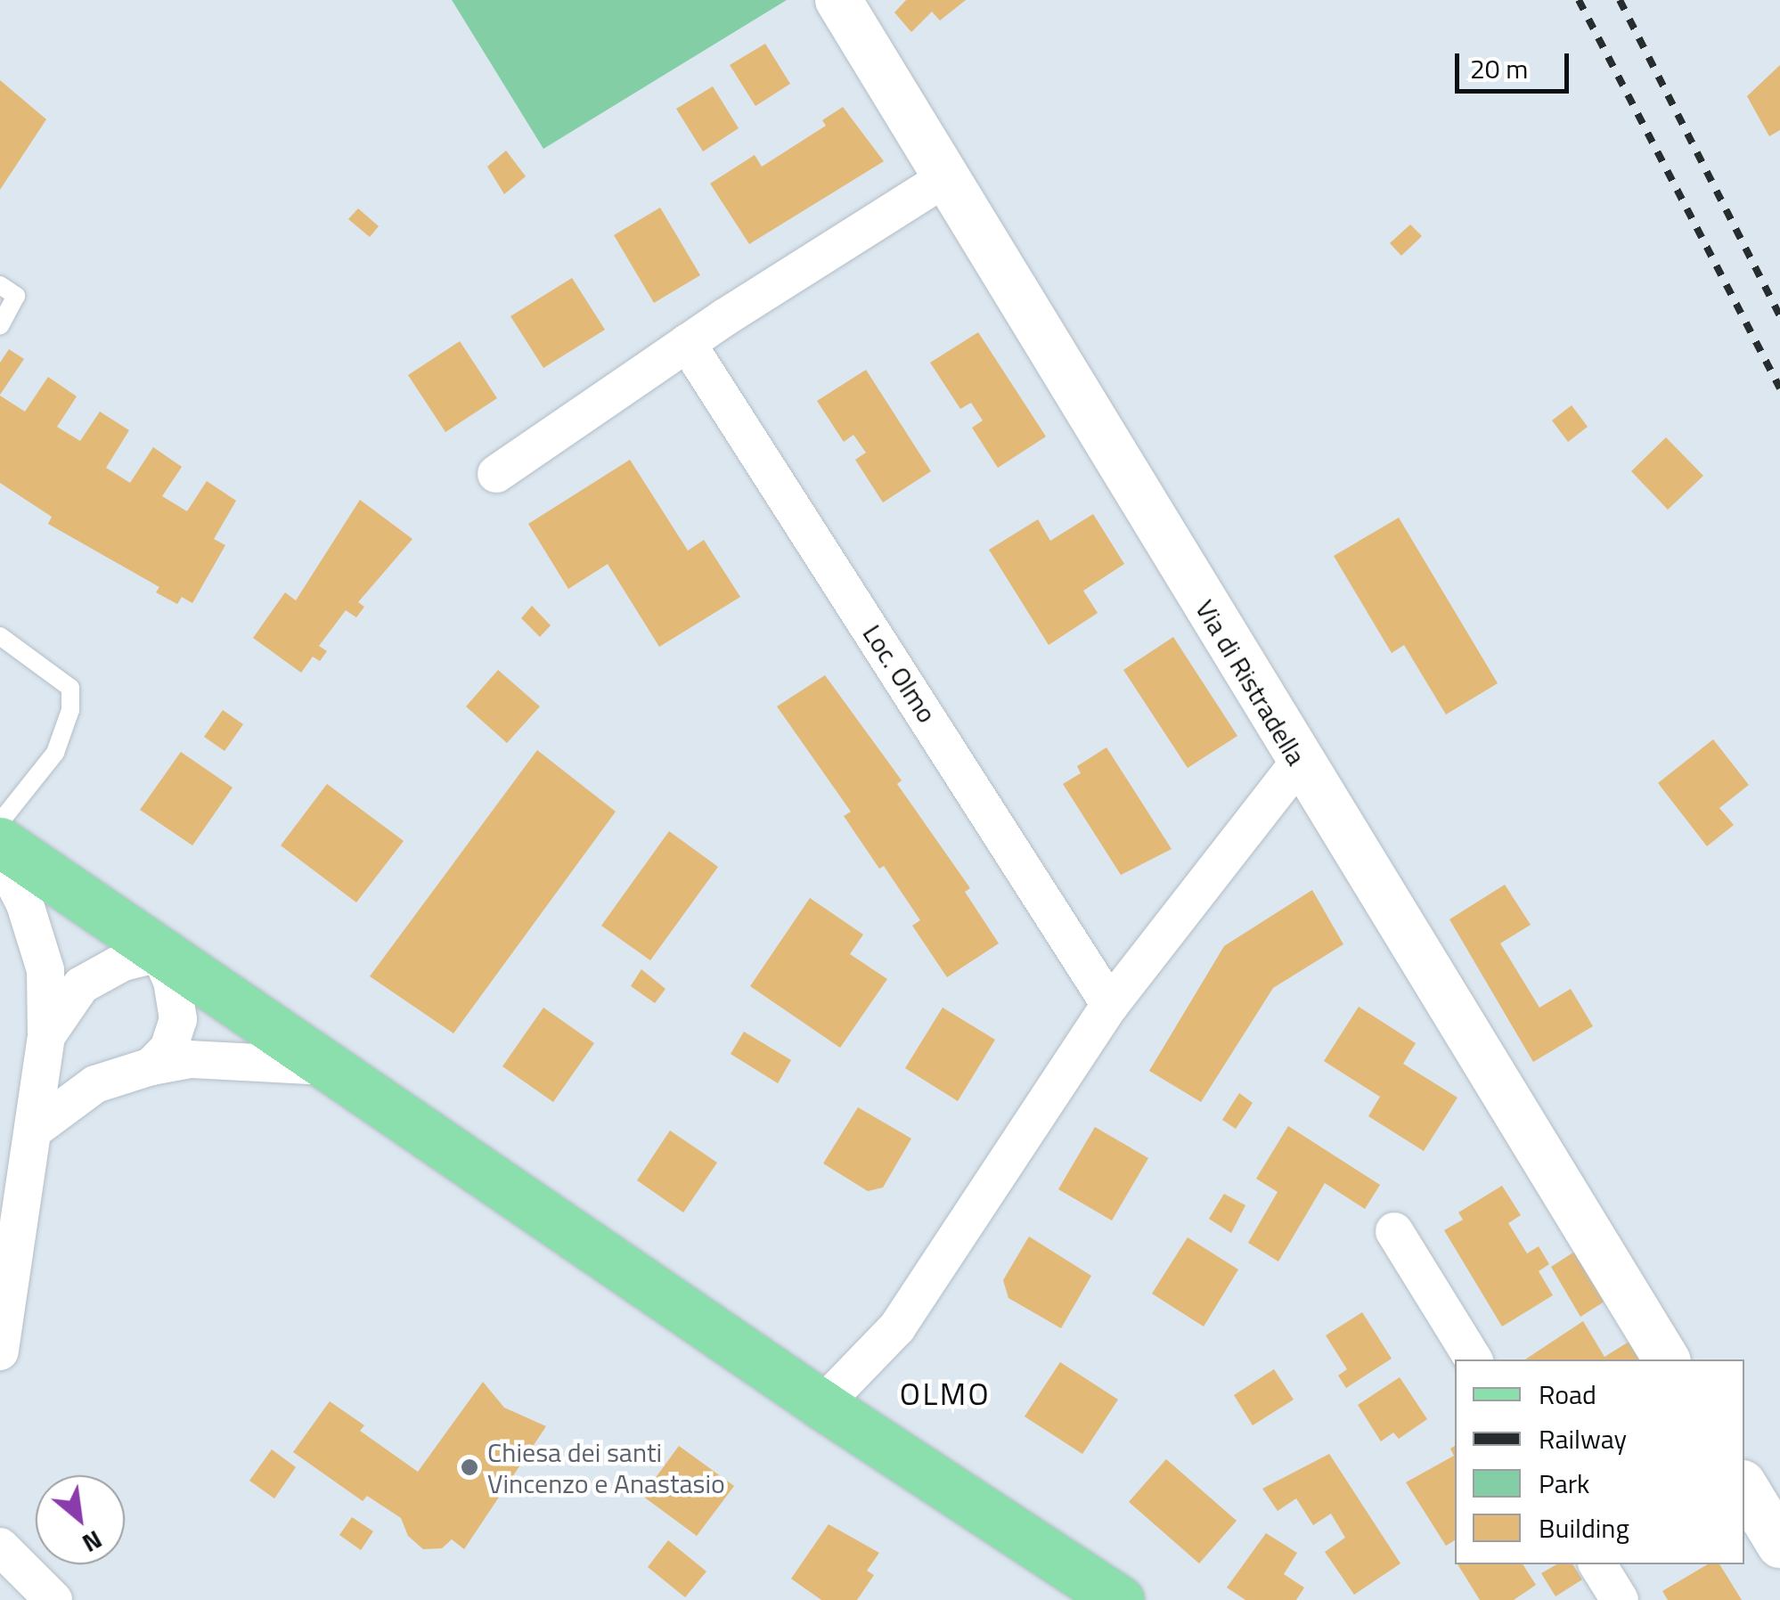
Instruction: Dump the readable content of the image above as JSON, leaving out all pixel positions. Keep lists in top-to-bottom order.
{
  "streets": {
    "street": ["Loc. Olmo", "Via di Ristradella"]
  },
  "districts": ["OLMO"],
  "places": ["Chiesa dei santi Vincenzo e Anastasio"],
  "legend": [
    "Road",
    "Railway",
    "Park",
    "Building"
  ],
  "scale_bar": "20 m",
  "north": "bottom right"
}
